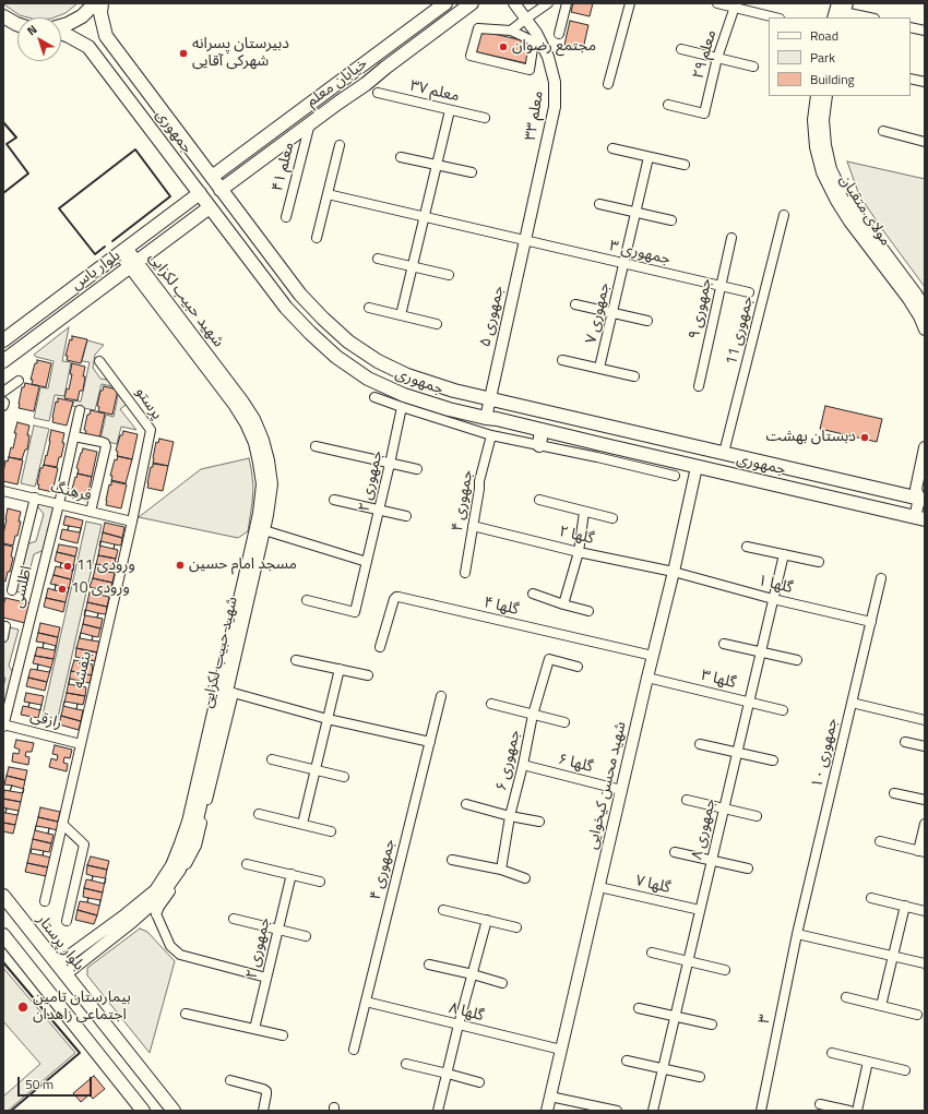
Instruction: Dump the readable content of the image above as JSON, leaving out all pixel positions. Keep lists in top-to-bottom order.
{
  "streets": {
    "main road": [
      "خیابان معلم",
      "جمهوری",
      "بلوار یاس",
      "بلوار پرستار"
    ],
    "street": [
      "معلم ۲۹",
      "معلم ۳۷",
      "معلم ۳۳",
      "معلم ۴۱",
      "مولای متقیان",
      "جمهوری ۳",
      "شهید حبیب لکزایی",
      "جمهوری ۹",
      "جمهوری ۷",
      "جمهوری ۵",
      "جمهوری 11",
      "پرستو",
      "جمهوری ۲",
      "فرهنگ",
      "جمهوری ۴",
      "گلها ۲",
      "گلها ۱",
      "اطلسی",
      "گلها ۴",
      "بنفشه",
      "گلها ۳",
      "رازقی",
      "جمهوری ۱۰",
      "جمهوری ۶",
      "گلها ۶",
      "شهید محسن کیخوایی",
      "جمهوری ۸",
      "گلها ۷",
      "گلها ۸",
      "۳"
    ]
  },
  "crossings": [
    ["خیابان معلم", "جمهوری"],
    ["خیابان معلم", "معلم ۴۱"],
    ["معلم ۳۳", "جمهوری ۳"],
    ["معلم ۳۳", "جمهوری ۵"],
    ["جمهوری", "بلوار یاس"],
    ["جمهوری", "جمهوری ۵"],
    ["جمهوری", "جمهوری 11"],
    ["جمهوری", "شهید محسن کیخوایی"],
    ["جمهوری ۳", "جمهوری ۹"],
    ["جمهوری ۳", "جمهوری ۷"],
    ["جمهوری ۳", "جمهوری ۵"],
    ["بلوار یاس", "شهید حبیب لکزایی"],
    ["شهید حبیب لکزایی", "بلوار پرستار"],
    ["پرستو", "فرهنگ"],
    ["پرستو", "بنفشه"],
    ["فرهنگ", "اطلسی"],
    ["فرهنگ", "بنفشه"],
    ["جمهوری ۴", "گلها ۲"],
    ["جمهوری ۴", "گلها ۸"],
    ["گلها ۲", "گلها ۱"],
    ["گلها ۲", "شهید محسن کیخوایی"],
    ["گلها ۱", "جمهوری ۱۰"],
    ["گلها ۱", "شهید محسن کیخوایی"],
    ["گلها ۱", "جمهوری ۸"],
    ["اطلسی", "رازقی"],
    ["گلها ۴", "شهید محسن کیخوایی"],
    ["بنفشه", "رازقی"],
    ["گلها ۳", "شهید محسن کیخوایی"],
    ["گلها ۳", "جمهوری ۸"],
    ["جمهوری ۱۰", "۳"],
    ["جمهوری ۶", "گلها ۶"],
    ["گلها ۶", "شهید محسن کیخوایی"],
    ["شهید محسن کیخوایی", "گلها ۷"],
    ["شهید محسن کیخوایی", "گلها ۸"],
    ["جمهوری ۸", "گلها ۷"]
  ],
  "places": [
    "مجتمع رضوان",
    "دبیرستان پسرانه شهرکی آقایی",
    "دبستان بهشت",
    "مسجد امام حسین",
    "ورودی 11",
    "ورودی 10",
    "بیمارستان تامین اجتماعی زاهدان"
  ],
  "legend": ["Road", "Park", "Building"],
  "scale_bar": "50 m",
  "north": "top left"
}
